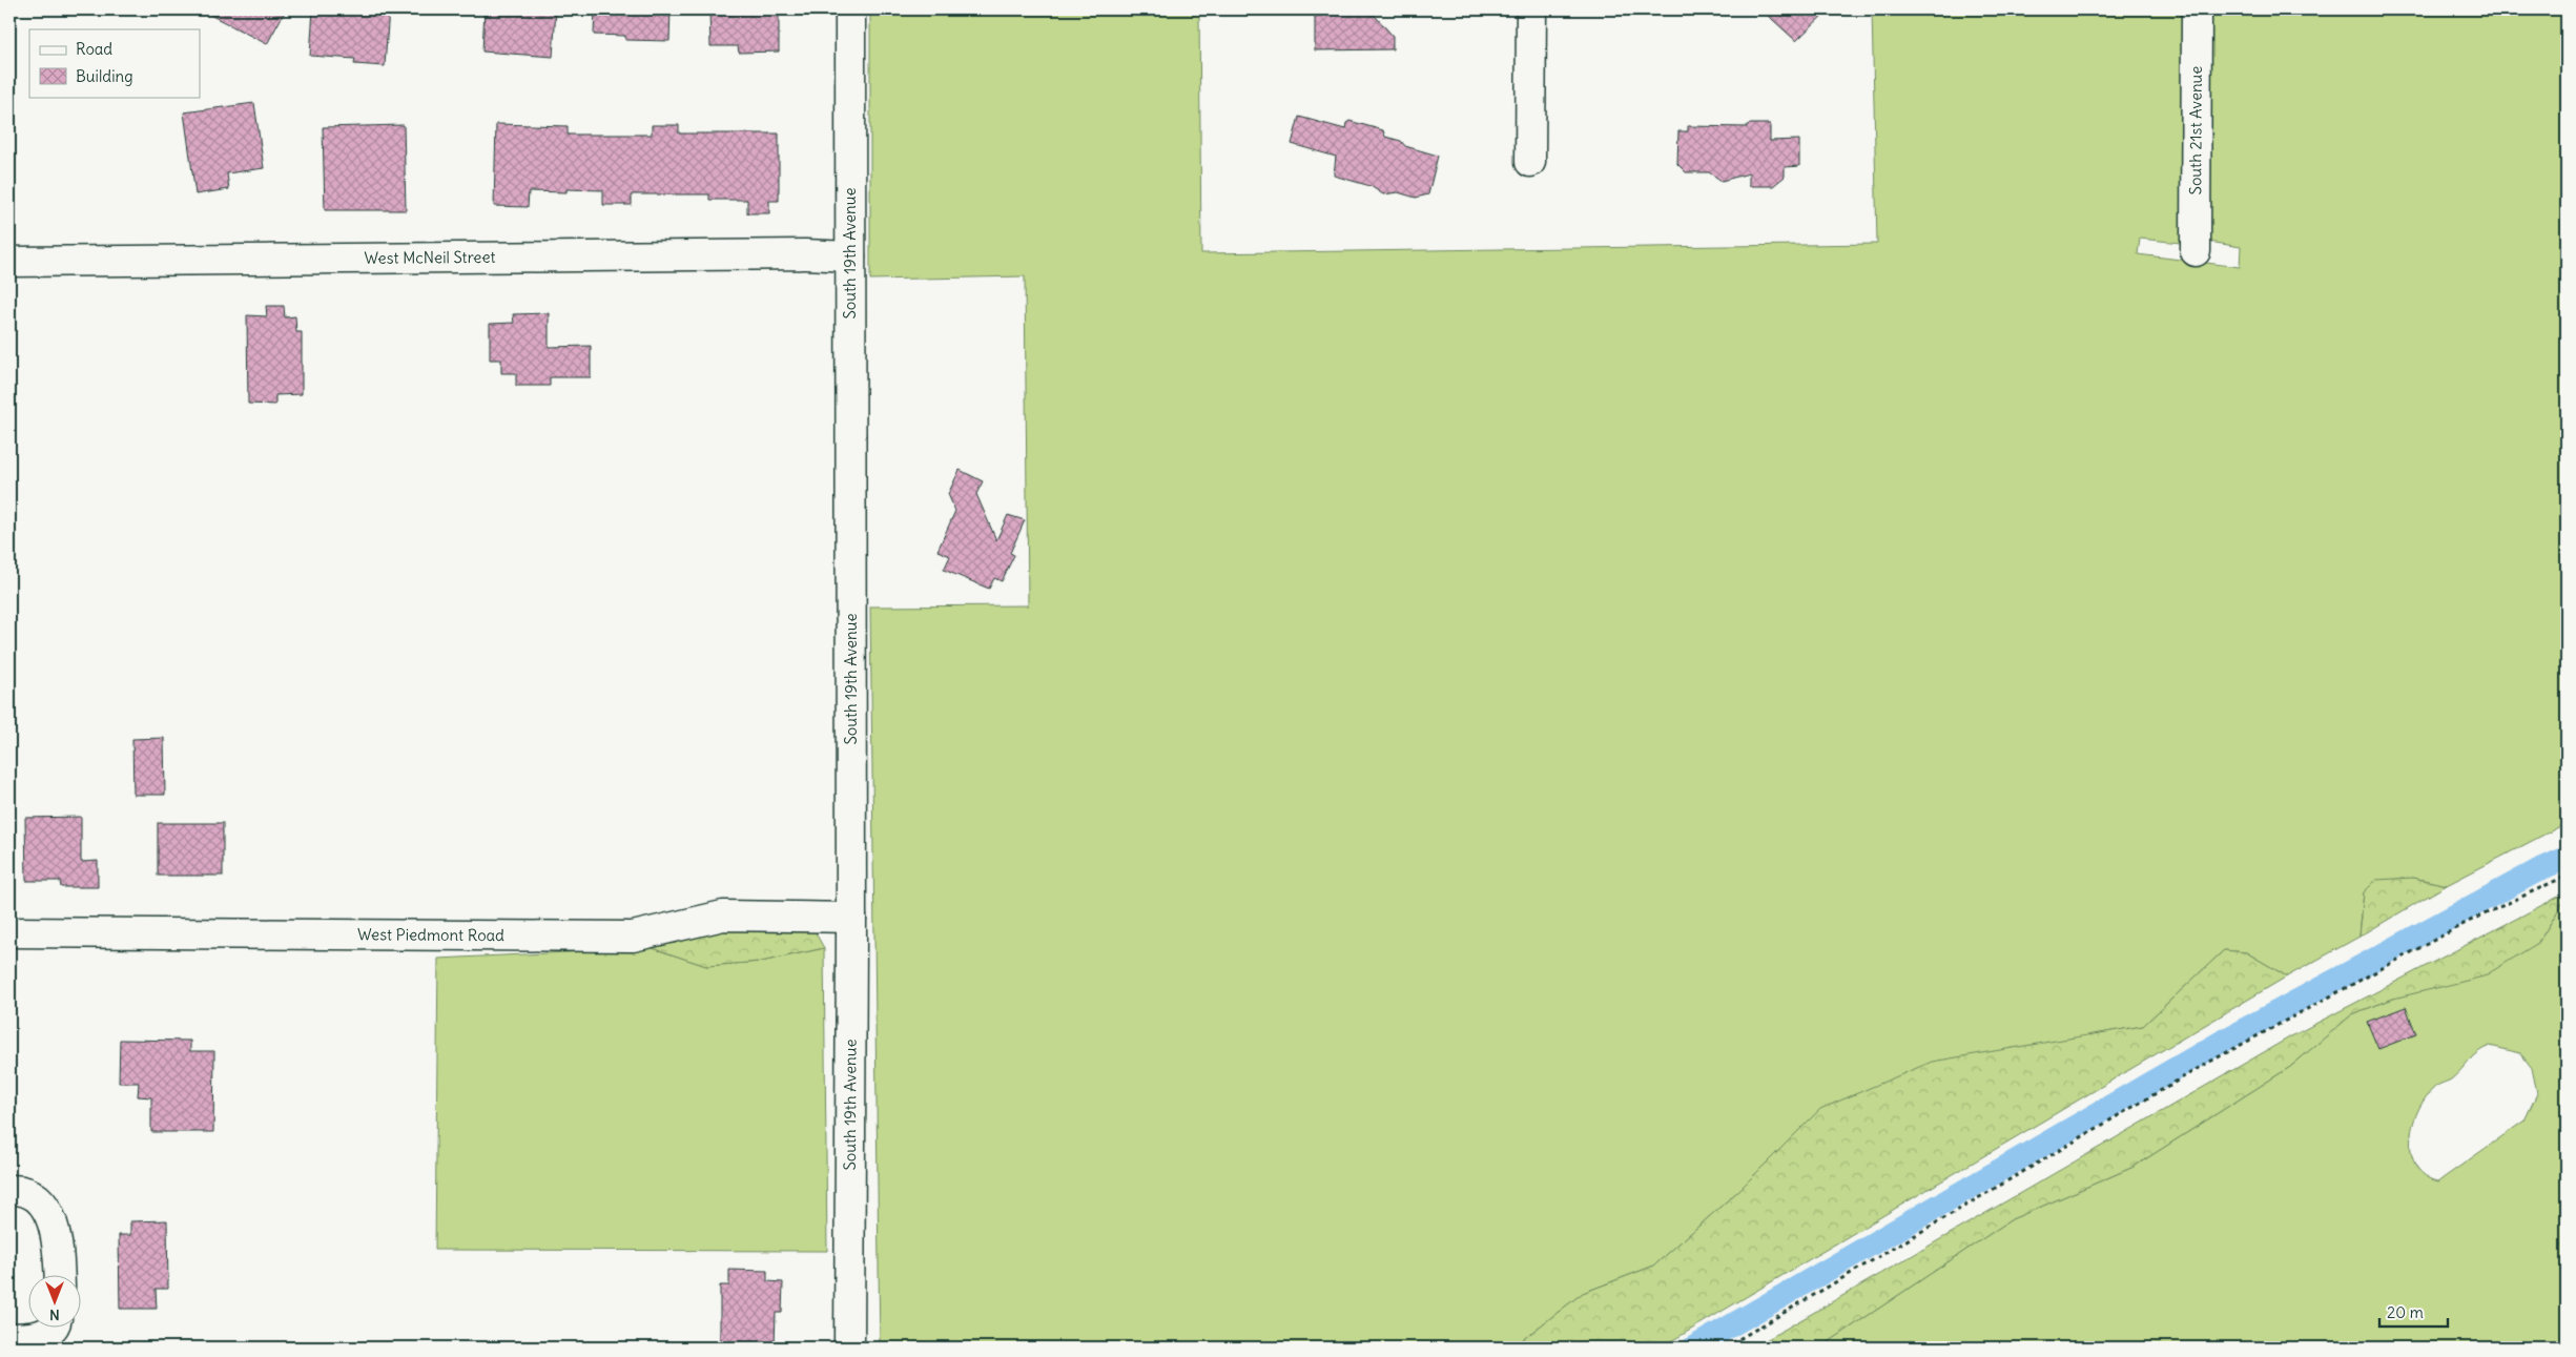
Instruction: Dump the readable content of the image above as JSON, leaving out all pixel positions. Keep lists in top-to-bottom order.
{
  "streets": {
    "street": [
      "South 21st Avenue",
      "South 19th Avenue",
      "West McNeil Street",
      "West Piedmont Road"
    ]
  },
  "crossings": [
    ["South 19th Avenue", "West McNeil Street"],
    ["South 19th Avenue", "West Piedmont Road"]
  ],
  "legend": ["Road", "Building"],
  "scale_bar": "20 m",
  "north": "bottom"
}
